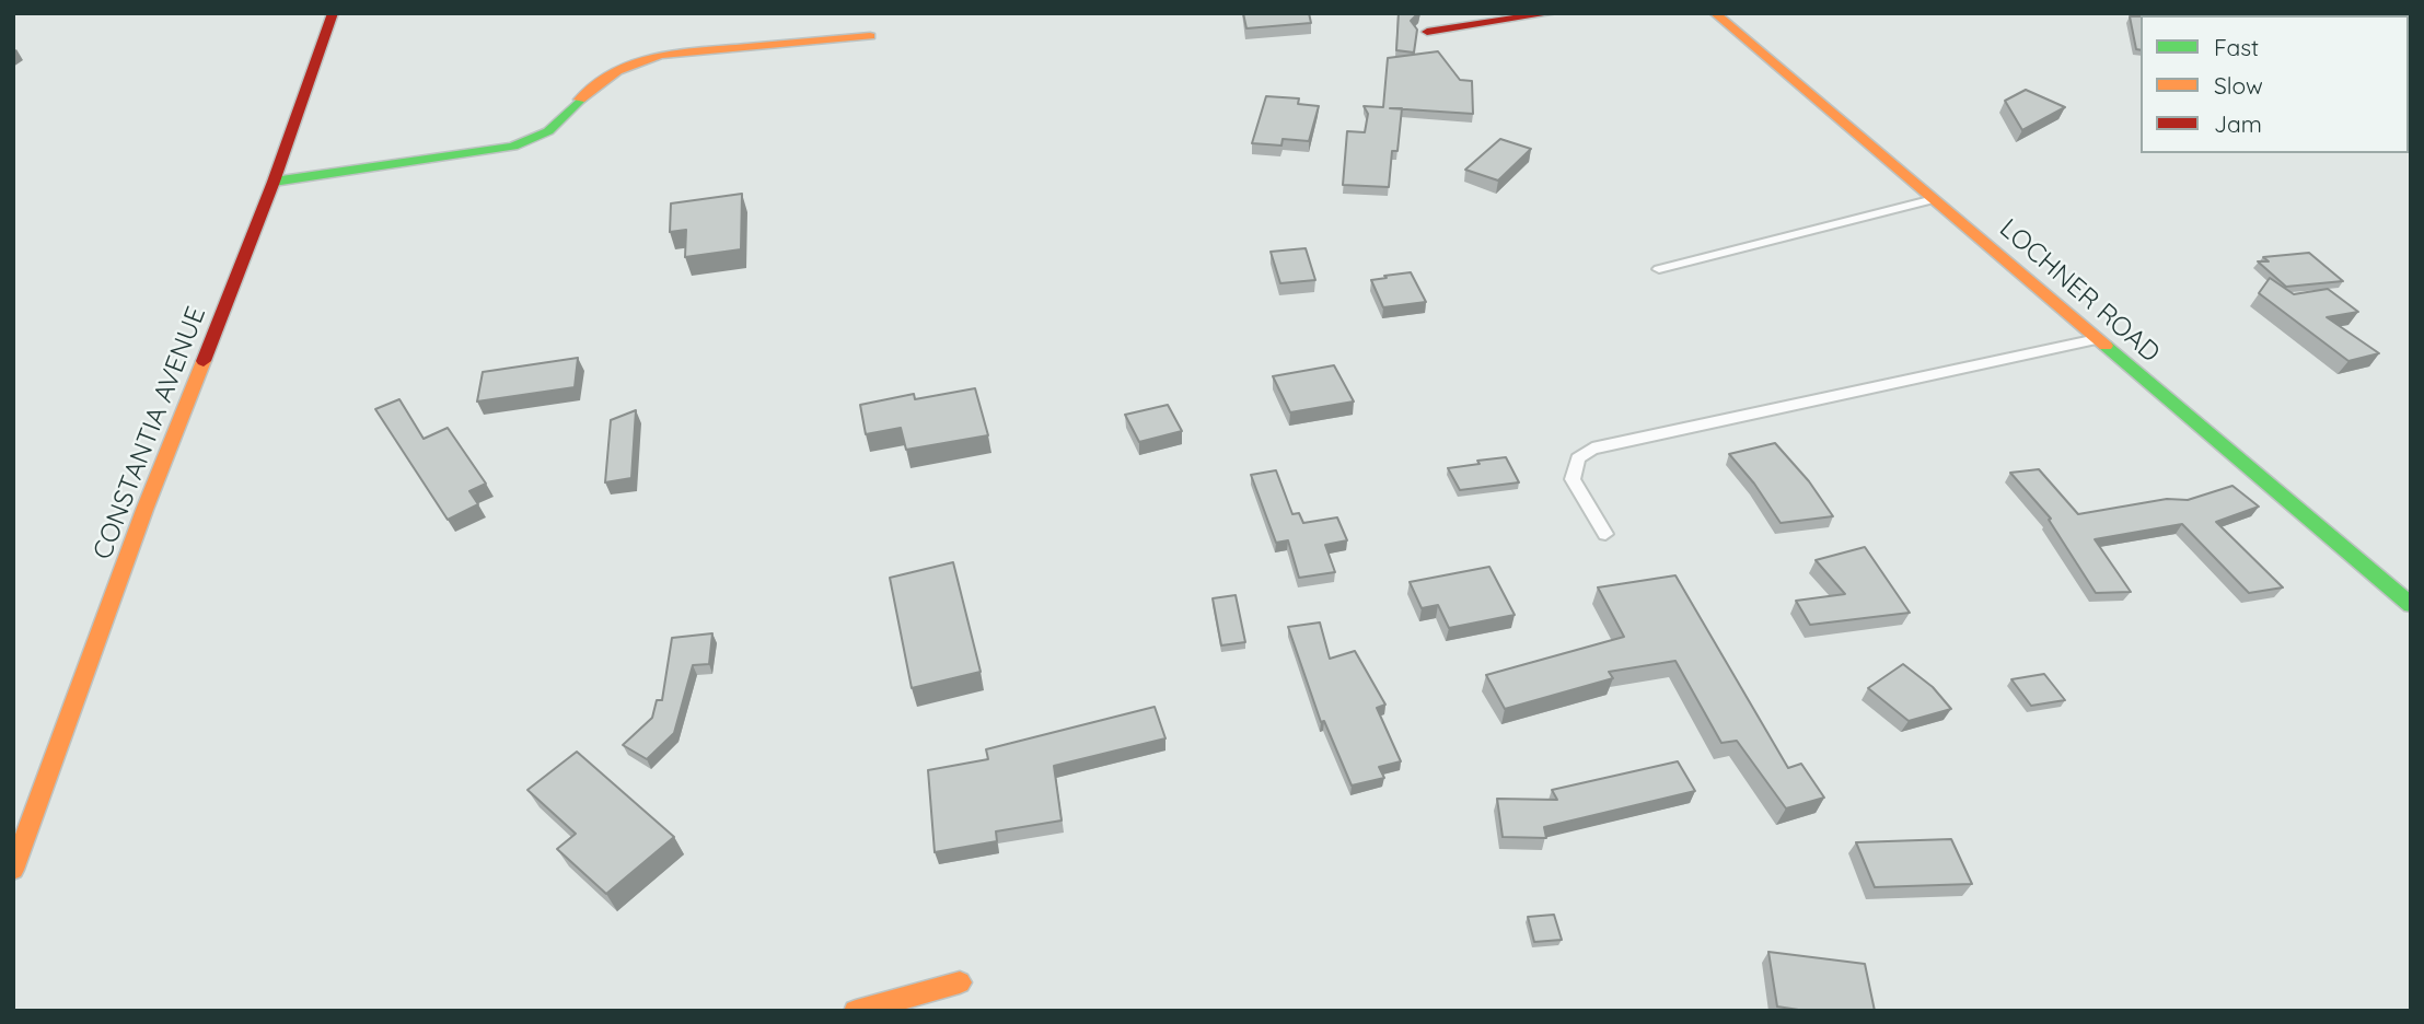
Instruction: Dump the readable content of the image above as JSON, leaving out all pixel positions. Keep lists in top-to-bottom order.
{
  "streets": {
    "street": ["LOCHNER ROAD", "CONSTANTIA AVENUE"]
  },
  "legend": ["Fast", "Slow", "Jam"]
}
